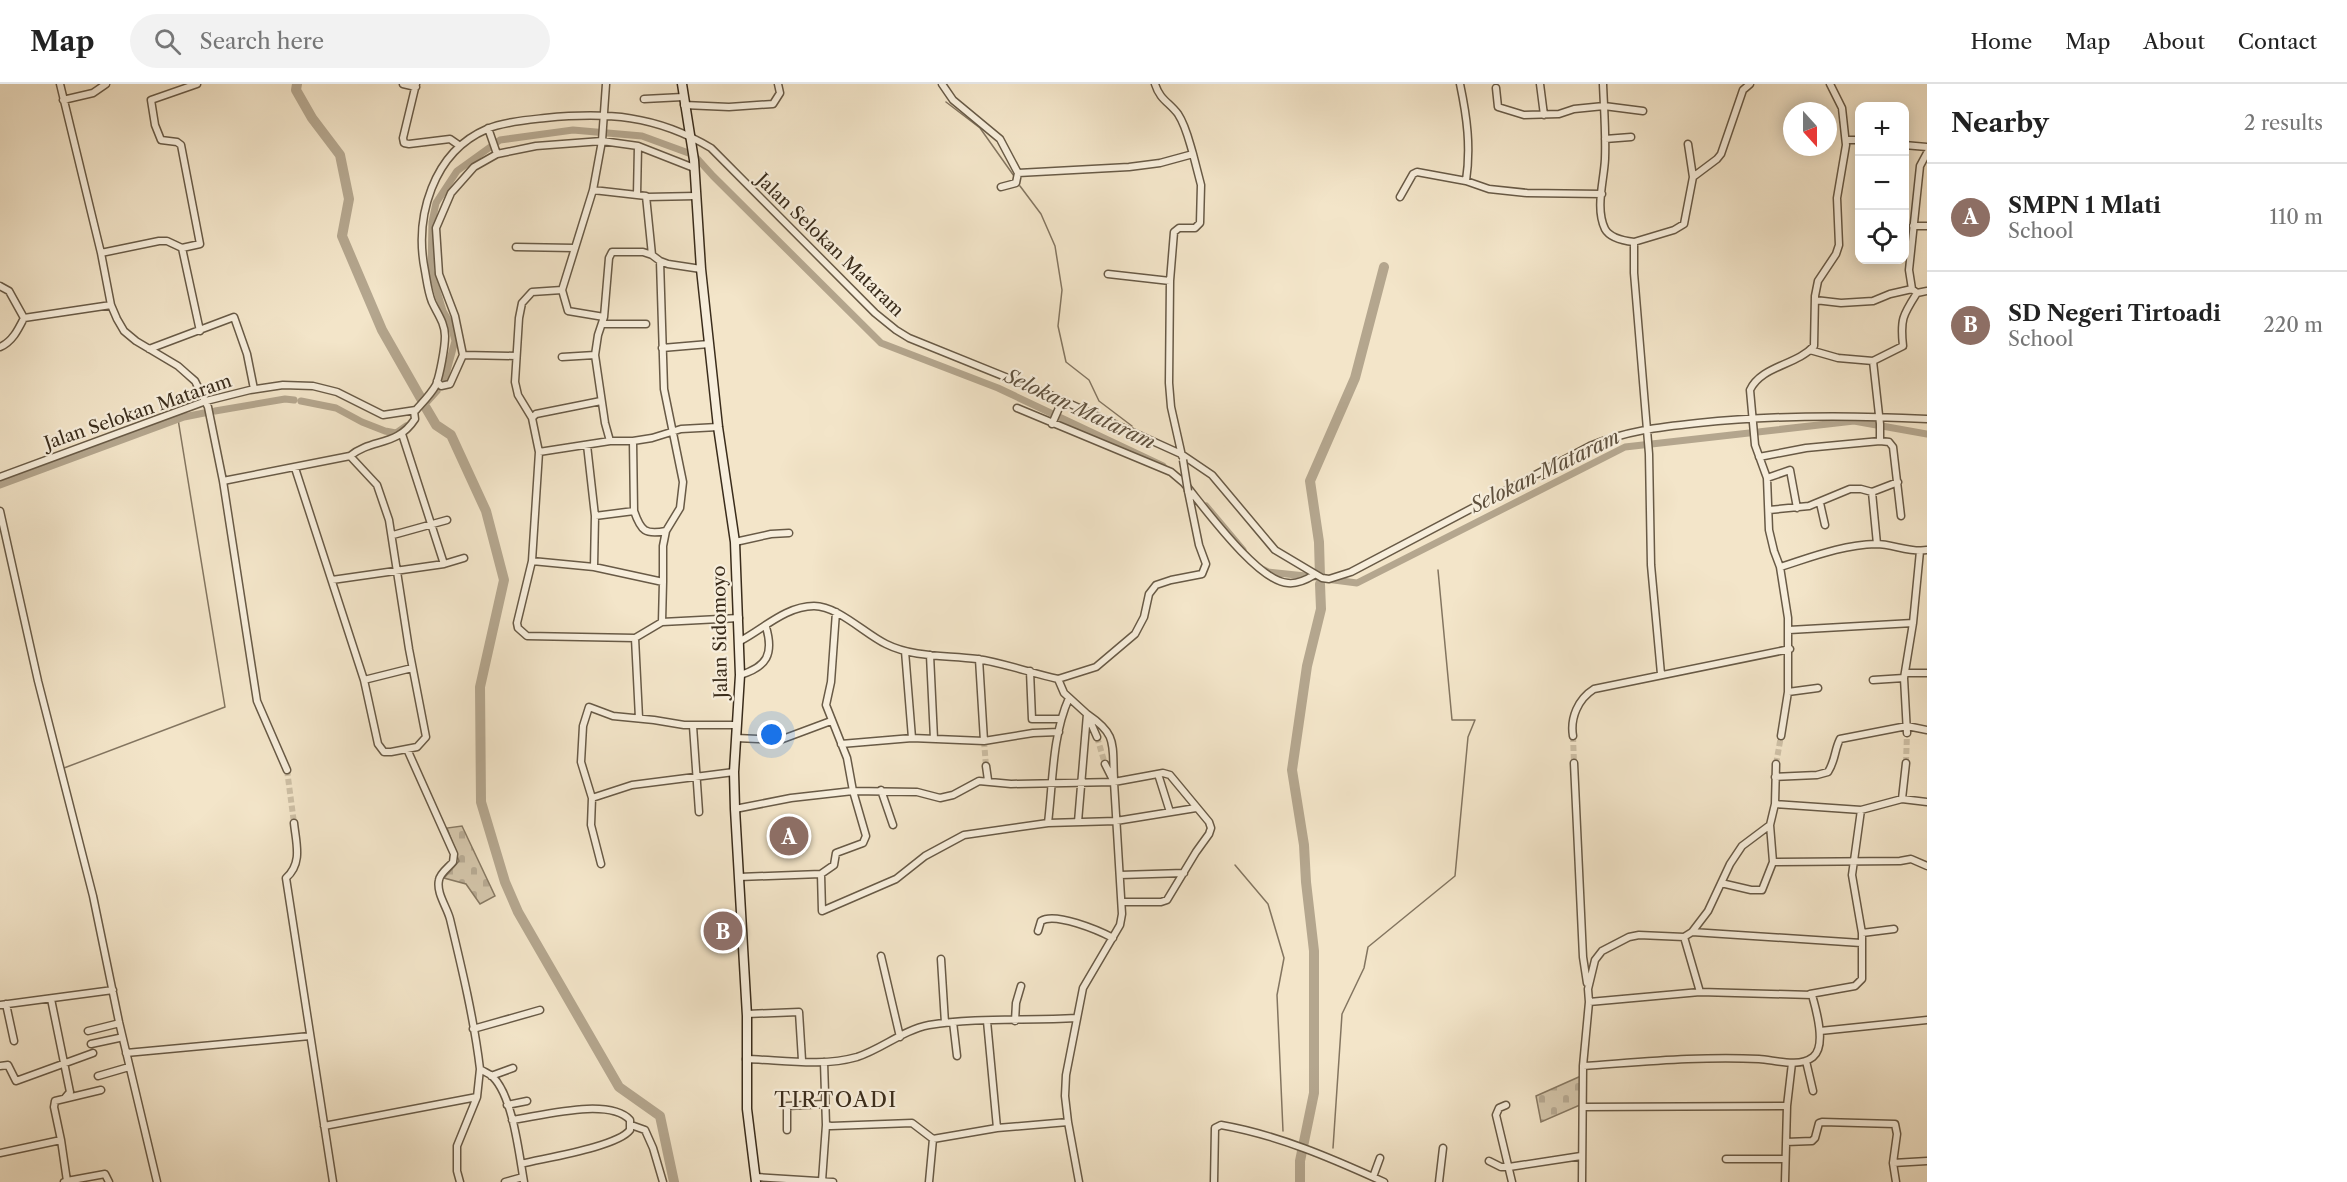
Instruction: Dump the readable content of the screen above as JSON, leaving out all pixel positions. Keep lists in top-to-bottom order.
{
  "streets": {
    "main road": ["Jalan Sidomoyo"],
    "street": ["Jalan Selokan Mataram"]
  },
  "crossings": [
    ["Jalan Selokan Mataram", "Jalan Sidomoyo"]
  ],
  "districts": ["TIRTOADI"],
  "water": ["Selokan Mataram"],
  "north": "bottom",
  "page": {
    "header": "Map",
    "search": "Search here",
    "nav": [
      "Home",
      "Map",
      "About",
      "Contact"
    ],
    "heading": ["Nearby", "2 results"],
    "map_buttons": ["+", "−"],
    "list": [
      {
        "mark": "A",
        "name": "SMPN 1 Mlati",
        "note": "School",
        "value": "110 m"
      },
      {
        "mark": "B",
        "name": "SD Negeri Tirtoadi",
        "note": "School",
        "value": "220 m"
      }
    ],
    "pins": ["A", "B"]
  }
}
